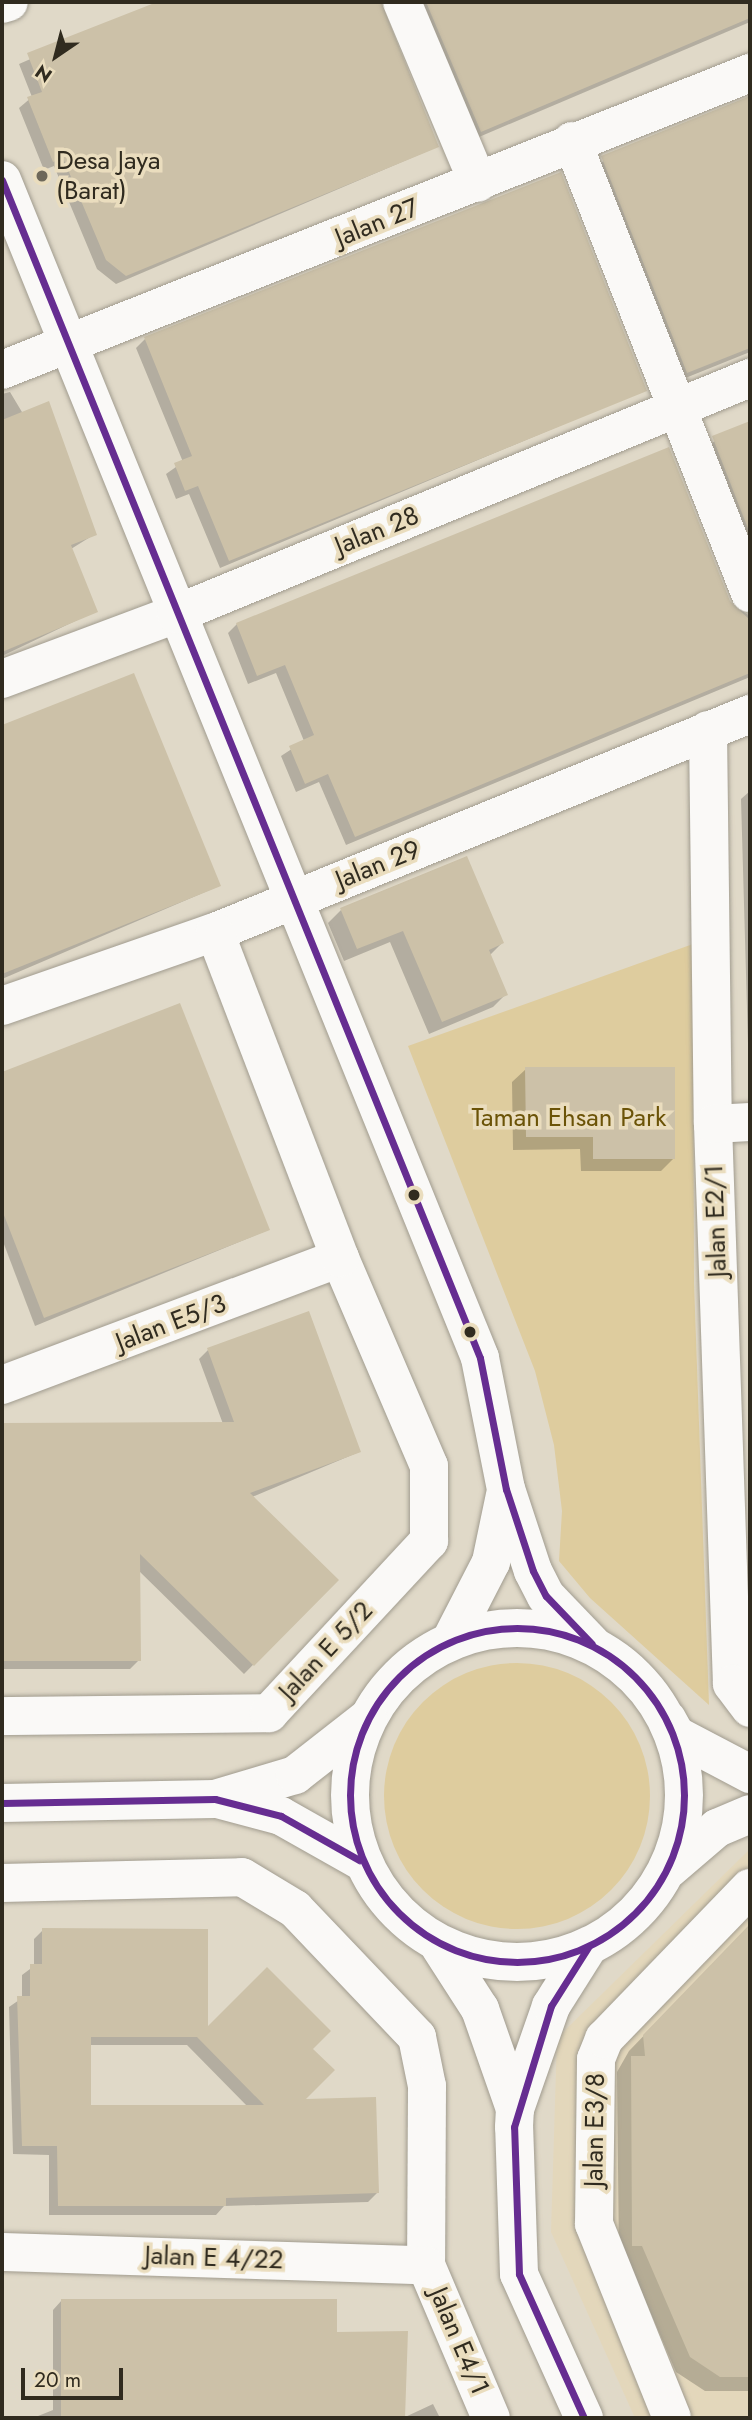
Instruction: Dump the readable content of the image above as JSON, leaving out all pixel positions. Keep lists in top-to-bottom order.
{
  "streets": {
    "street": [
      "Jalan 27",
      "Jalan 28",
      "Jalan 29",
      "Jalan E2/1",
      "Jalan E5/3",
      "Jalan E 5/2",
      "Jalan E3/8",
      "Jalan E 4/22",
      "Jalan E4/1"
    ]
  },
  "crossings": [
    ["Jalan 29", "Jalan E2/1"],
    ["Jalan E5/3", "Jalan E 5/2"],
    ["Jalan E 4/22", "Jalan E4/1"]
  ],
  "parks": ["Taman Ehsan Park"],
  "places": ["Desa Jaya (Barat)"],
  "scale_bar": "20 m",
  "north": "bottom left"
}
